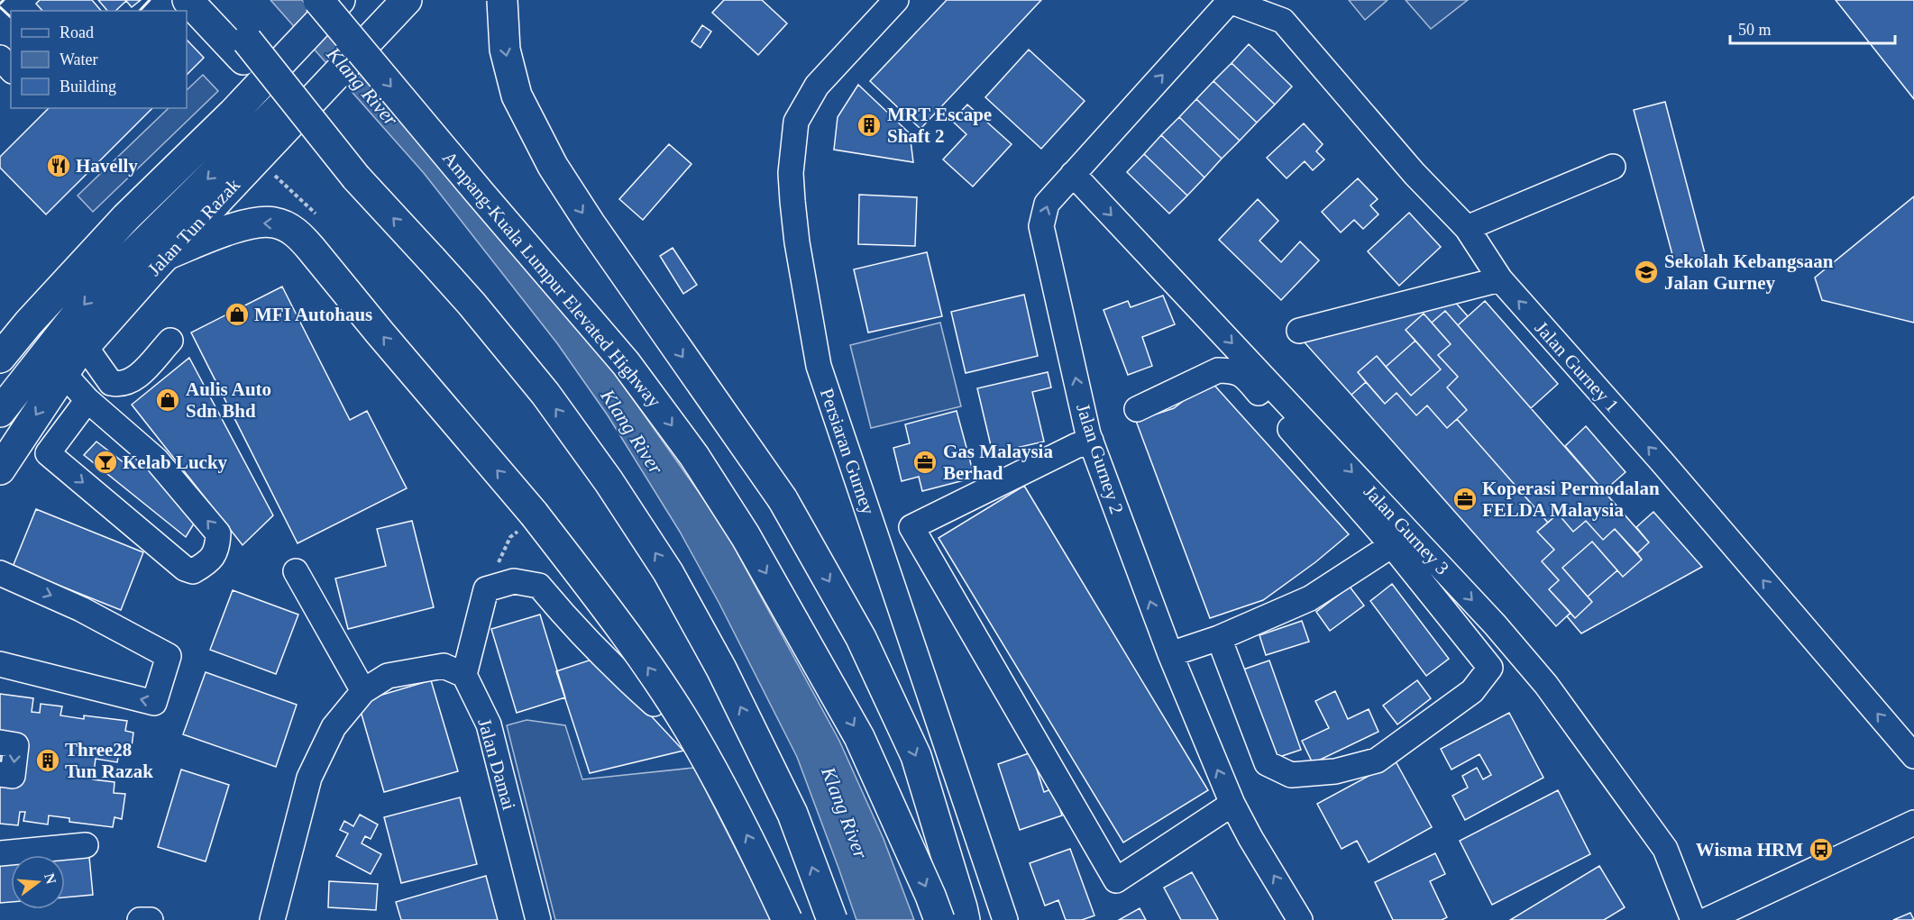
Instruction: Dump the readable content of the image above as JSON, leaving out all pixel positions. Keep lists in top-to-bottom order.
{
  "streets": {
    "main road": ["Jalan Tun Razak", "Ampang-Kuala Lumpur Elevated Highway"],
    "street": [
      "Jalan Gurney 1",
      "Persiaran Gurney",
      "Jalan Gurney 2",
      "Jalan Gurney 3",
      "Jalan Damai"
    ]
  },
  "crossings": [
    ["Jalan Gurney 1", "Jalan Gurney 2"],
    ["Jalan Gurney 2", "Jalan Gurney 3"]
  ],
  "one_way": ["Jalan Gurney 1", "Jalan Gurney 2", "Jalan Gurney 3"],
  "water": ["Klang River"],
  "places": {
    "building": ["MRT Escape Shaft 2", "Three28 Tun Razak"],
    "restaurant": ["Havelly"],
    "school or university": ["Sekolah Kebangsaan Jalan Gurney"],
    "shop": ["MFI Autohaus", "Aulis Auto Sdn Bhd"],
    "bar": ["Kelab Lucky"],
    "office": ["Gas Malaysia Berhad", "Koperasi Permodalan FELDA Malaysia"],
    "bus stop": ["Wisma HRM"]
  },
  "legend": ["Road", "Water", "Building"],
  "scale_bar": "50 m",
  "north": "right"
}
